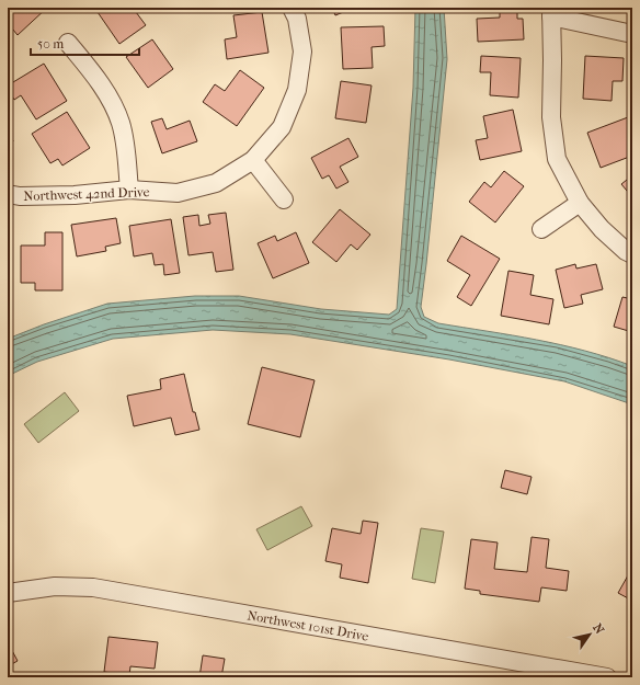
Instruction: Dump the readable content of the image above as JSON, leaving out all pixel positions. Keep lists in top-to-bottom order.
{
  "streets": {
    "street": ["Northwest 42nd Drive", "Northwest 101st Drive"]
  },
  "scale_bar": "50 m",
  "north": "top right"
}
